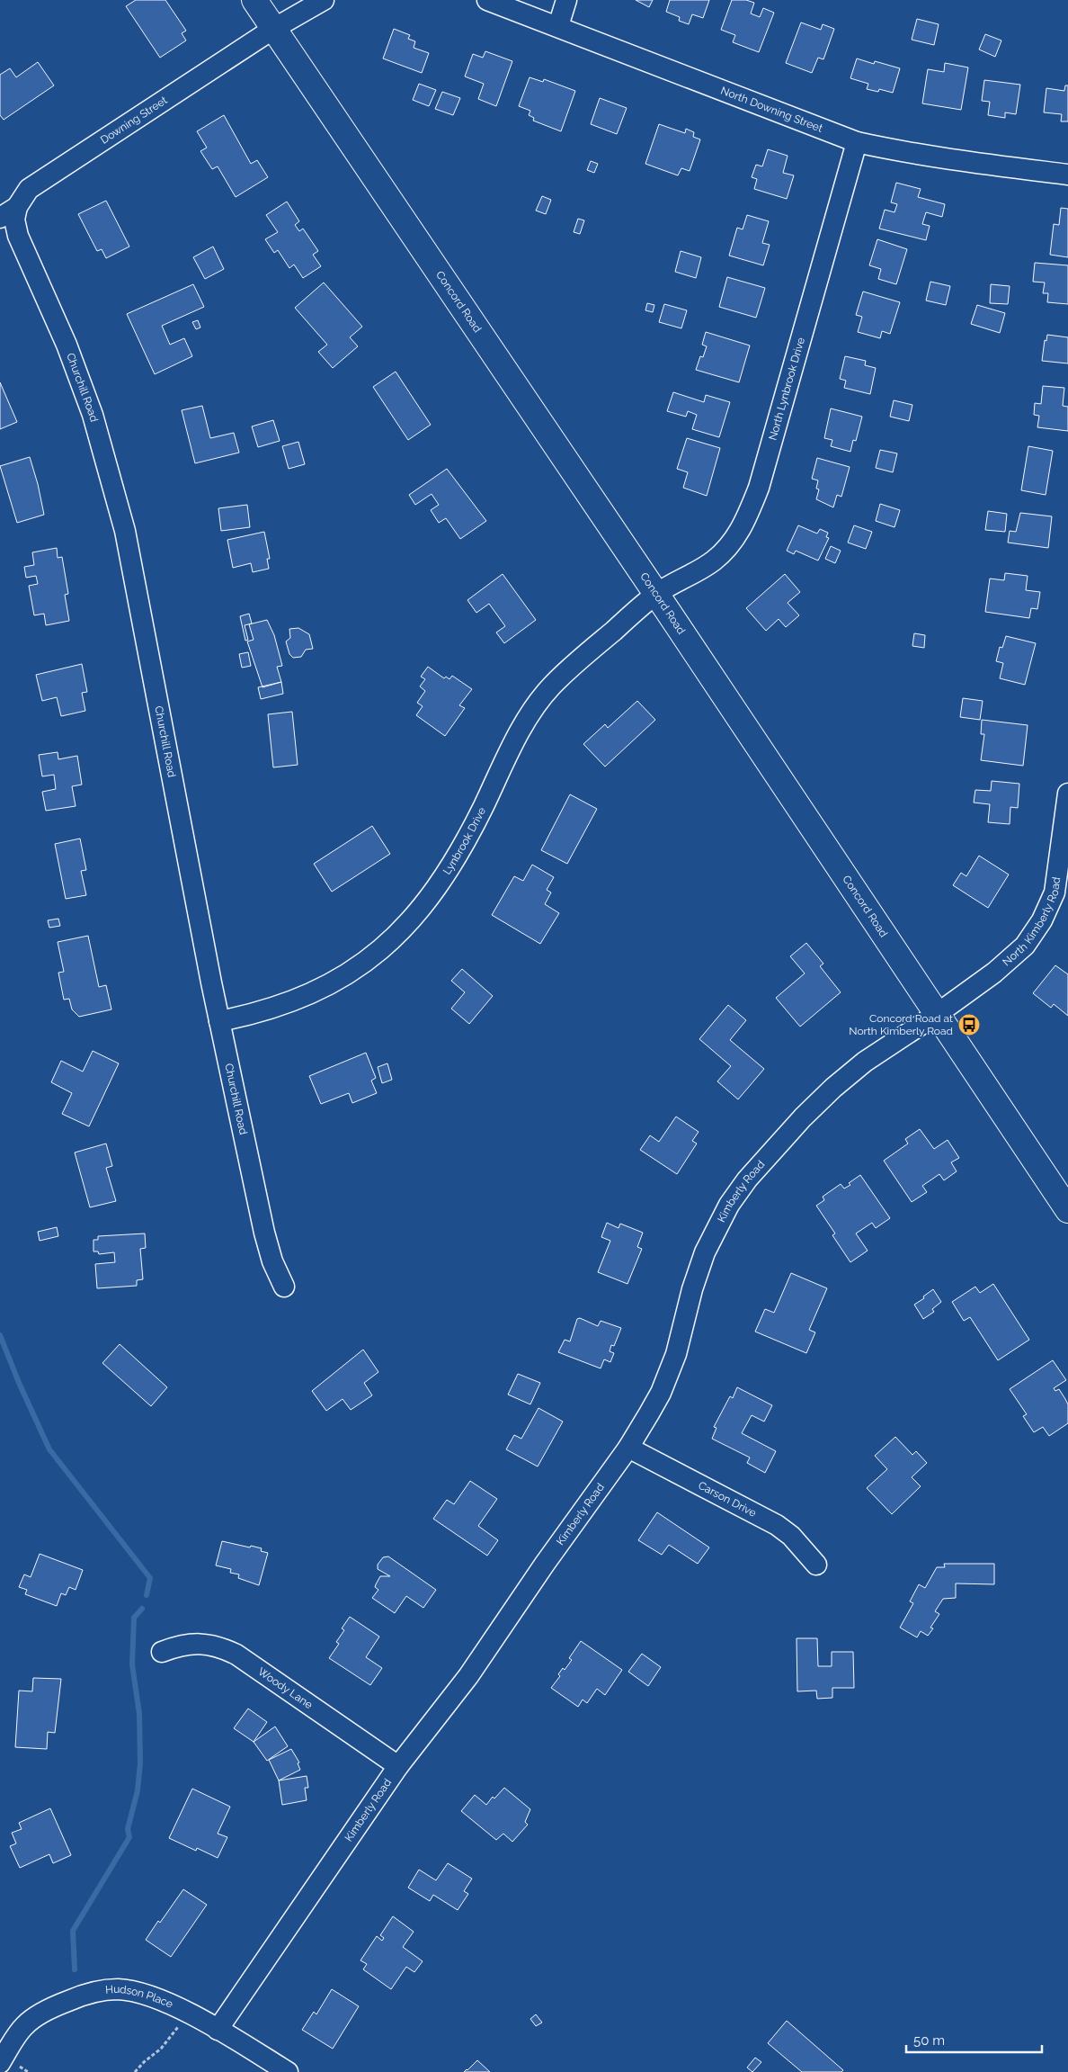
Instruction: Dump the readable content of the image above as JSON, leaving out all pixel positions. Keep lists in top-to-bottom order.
{
  "streets": {
    "main road": ["Concord Road"],
    "street": [
      "North Downing Street",
      "Downing Street",
      "Churchill Road",
      "North Lynbrook Drive",
      "Lynbrook Drive",
      "North Kimberly Road",
      "Kimberly Road",
      "Carson Drive",
      "Woody Lane",
      "Hudson Place"
    ]
  },
  "crossings": [
    ["North Downing Street", "North Lynbrook Drive"],
    ["Downing Street", "Concord Road"],
    ["Downing Street", "Churchill Road"],
    ["Concord Road", "North Lynbrook Drive"],
    ["Concord Road", "Lynbrook Drive"],
    ["Concord Road", "North Kimberly Road"],
    ["Concord Road", "Kimberly Road"],
    ["Churchill Road", "Lynbrook Drive"],
    ["North Lynbrook Drive", "Lynbrook Drive"],
    ["North Kimberly Road", "Kimberly Road"],
    ["Kimberly Road", "Carson Drive"],
    ["Kimberly Road", "Woody Lane"],
    ["Kimberly Road", "Hudson Place"]
  ],
  "places": {
    "bus stop": ["Concord Road at North Kimberly Road"]
  },
  "scale_bar": "50 m"
}
